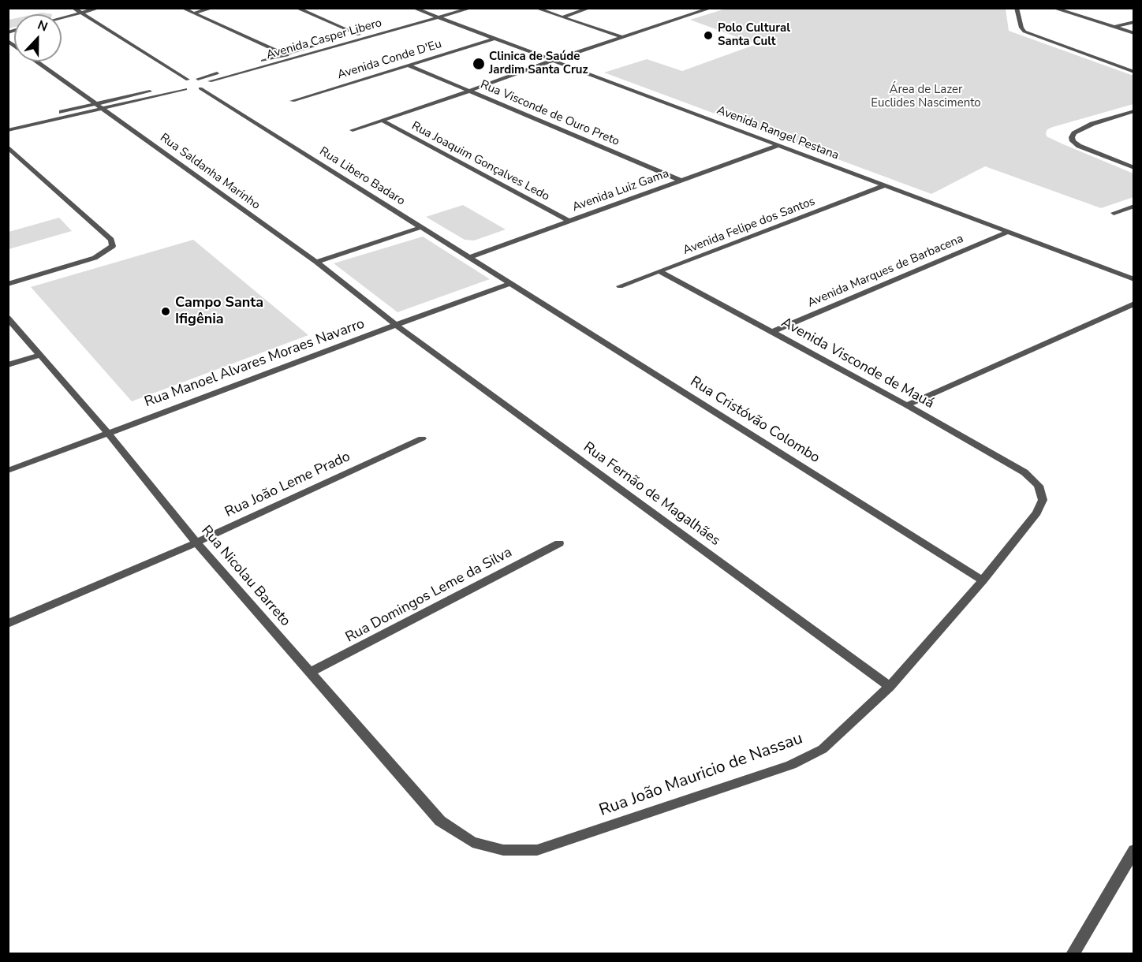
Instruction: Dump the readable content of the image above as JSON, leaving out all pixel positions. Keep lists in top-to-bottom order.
{
  "streets": {
    "street": [
      "Avenida Casper Libero",
      "Avenida Conde D'Eu",
      "Rua Visconde de Ouro Preto",
      "Avenida Rangel Pestana",
      "Rua Joaquim Gonçalves Ledo",
      "Rua Saldanha Marinho",
      "Rua Libero Badaro",
      "Avenida Luiz Gama",
      "Avenida Felipe dos Santos",
      "Avenida Marques de Barbacena",
      "Rua Manoel Alvares Moraes Navarro",
      "Avenida Visconde de Mauá",
      "Rua Cristóvão Colombo",
      "Rua João Leme Prado",
      "Rua Fernão de Magalhães",
      "Rua Nicolau Barreto",
      "Rua Domingos Leme da Silva",
      "Rua João Mauricio de Nassau"
    ]
  },
  "crossings": [
    ["Avenida Casper Libero", "Avenida Rangel Pestana"],
    ["Avenida Conde D'Eu", "Rua Visconde de Ouro Preto"],
    ["Avenida Conde D'Eu", "Avenida Rangel Pestana"],
    ["Rua Visconde de Ouro Preto", "Avenida Luiz Gama"],
    ["Avenida Rangel Pestana", "Avenida Luiz Gama"],
    ["Avenida Rangel Pestana", "Avenida Felipe dos Santos"],
    ["Avenida Rangel Pestana", "Avenida Marques de Barbacena"],
    ["Rua Joaquim Gonçalves Ledo", "Avenida Luiz Gama"],
    ["Rua Saldanha Marinho", "Rua Manoel Alvares Moraes Navarro"],
    ["Rua Saldanha Marinho", "Rua Fernão de Magalhães"],
    ["Rua Libero Badaro", "Avenida Luiz Gama"],
    ["Rua Libero Badaro", "Rua Manoel Alvares Moraes Navarro"],
    ["Rua Libero Badaro", "Rua Cristóvão Colombo"],
    ["Avenida Felipe dos Santos", "Avenida Visconde de Mauá"],
    ["Avenida Marques de Barbacena", "Avenida Visconde de Mauá"],
    ["Rua Manoel Alvares Moraes Navarro", "Rua Cristóvão Colombo"],
    ["Rua Manoel Alvares Moraes Navarro", "Rua Fernão de Magalhães"],
    ["Rua Manoel Alvares Moraes Navarro", "Rua Nicolau Barreto"],
    ["Avenida Visconde de Mauá", "Rua João Mauricio de Nassau"],
    ["Rua Cristóvão Colombo", "Rua João Mauricio de Nassau"],
    ["Rua João Leme Prado", "Rua Nicolau Barreto"],
    ["Rua Fernão de Magalhães", "Rua João Mauricio de Nassau"],
    ["Rua Nicolau Barreto", "Rua Domingos Leme da Silva"],
    ["Rua Nicolau Barreto", "Rua João Mauricio de Nassau"]
  ],
  "parks": ["Área de Lazer Euclides Nascimento"],
  "places": ["Polo Cultural Santa Cult", "Clinica de Saúde Jardim Santa Cruz", "Campo Santa Ifigênia"],
  "north": "top"
}
